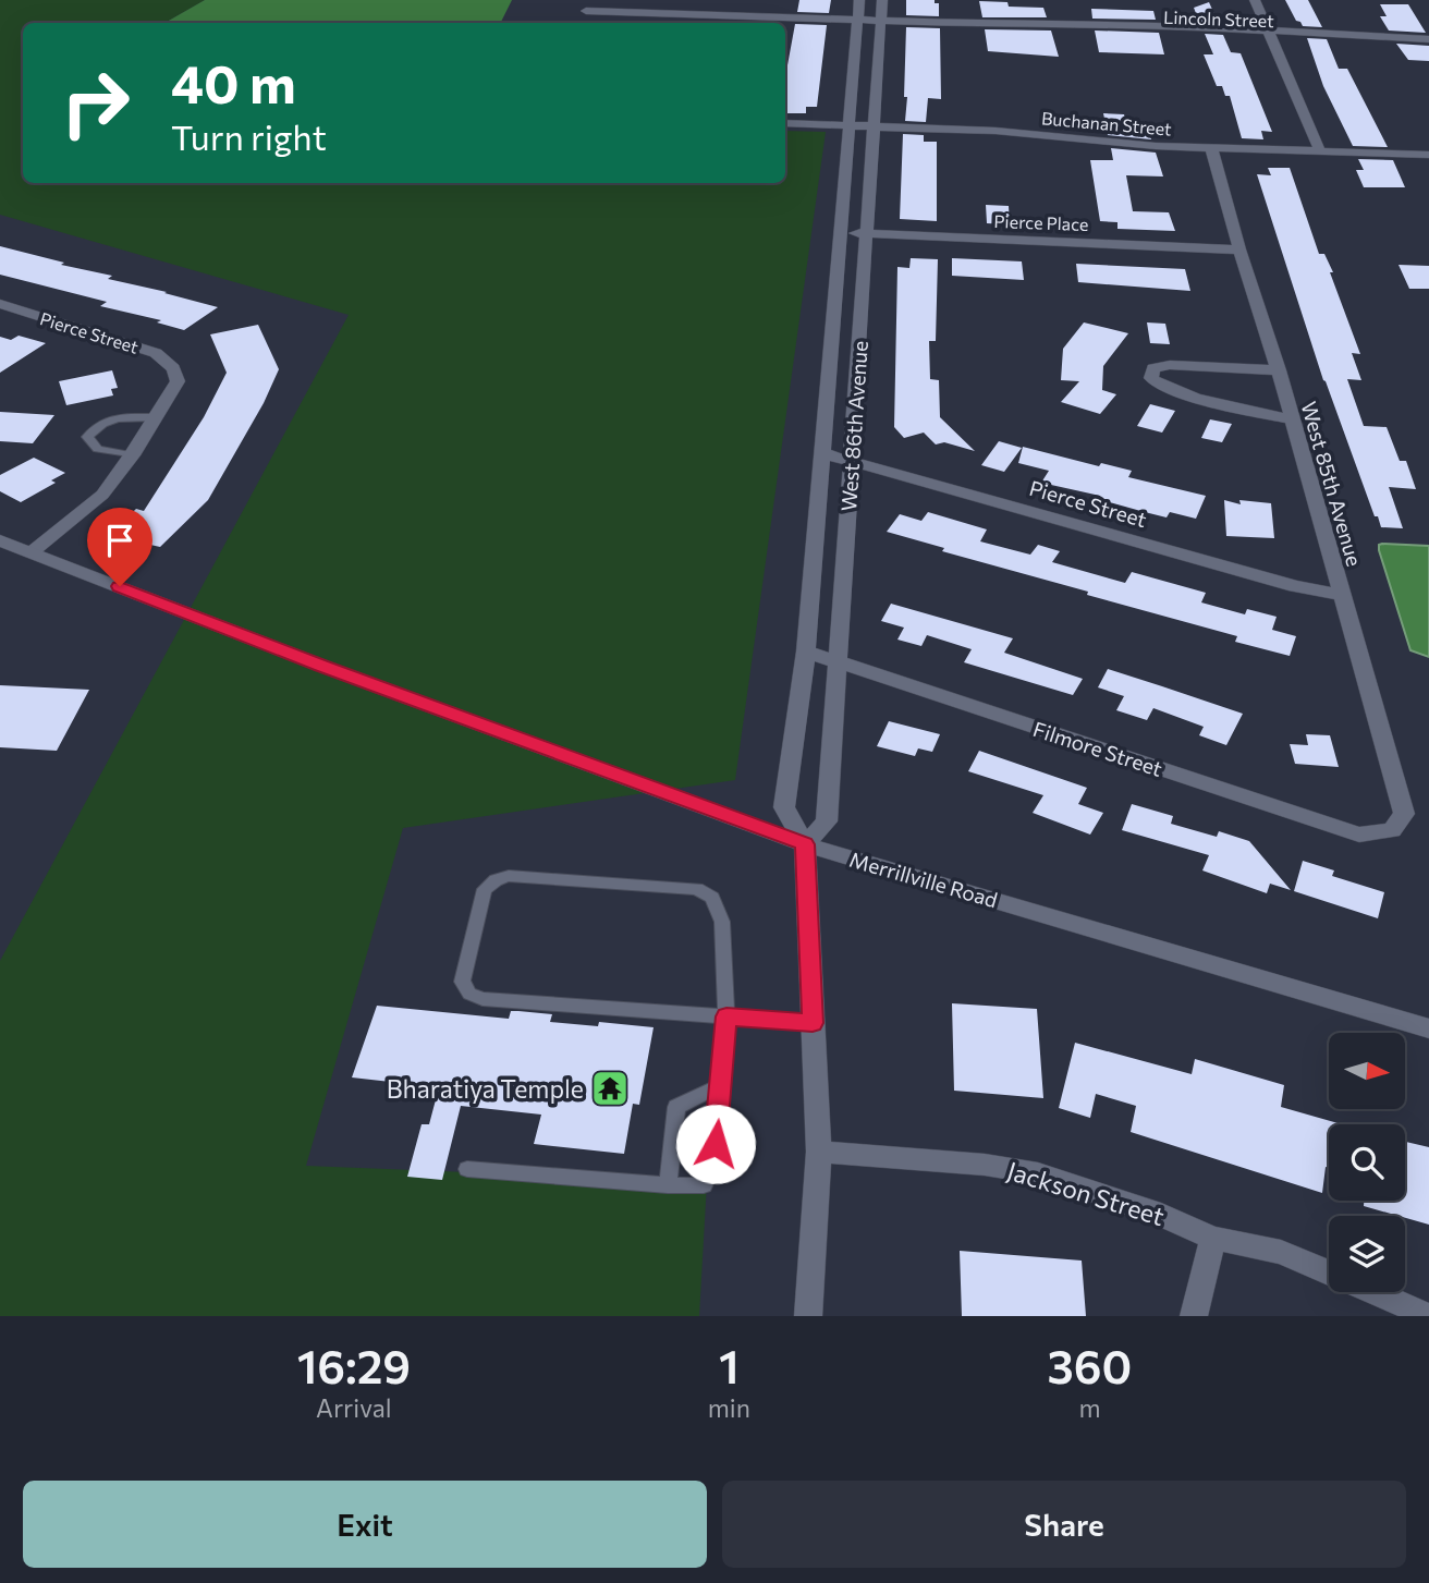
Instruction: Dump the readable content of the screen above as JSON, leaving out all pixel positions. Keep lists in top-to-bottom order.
{
  "streets": {
    "street": [
      "Lincoln Street",
      "Buchanan Street",
      "Pierce Place",
      "Pierce Street",
      "West 86th Avenue",
      "West 85th Avenue",
      "Filmore Street",
      "Merrillville Road",
      "Jackson Street"
    ]
  },
  "crossings": [
    ["Lincoln Street", "West 86th Avenue"],
    ["Buchanan Street", "West 86th Avenue"],
    ["Buchanan Street", "West 85th Avenue"],
    ["Pierce Place", "West 86th Avenue"],
    ["Pierce Place", "West 85th Avenue"],
    ["Pierce Street", "West 86th Avenue"],
    ["Pierce Street", "West 85th Avenue"],
    ["West 86th Avenue", "Filmore Street"],
    ["West 86th Avenue", "Merrillville Road"],
    ["West 86th Avenue", "Jackson Street"],
    ["West 85th Avenue", "Filmore Street"]
  ],
  "places": {
    "temple": ["Bharatiya Temple"]
  },
  "north": "right",
  "page": {
    "turn": ["40 m", "Turn right"],
    "eta": [
      "16:29",
      "Arrival",
      "1",
      "min",
      "360",
      "m"
    ],
    "buttons": ["Exit", "Share"]
  }
}
